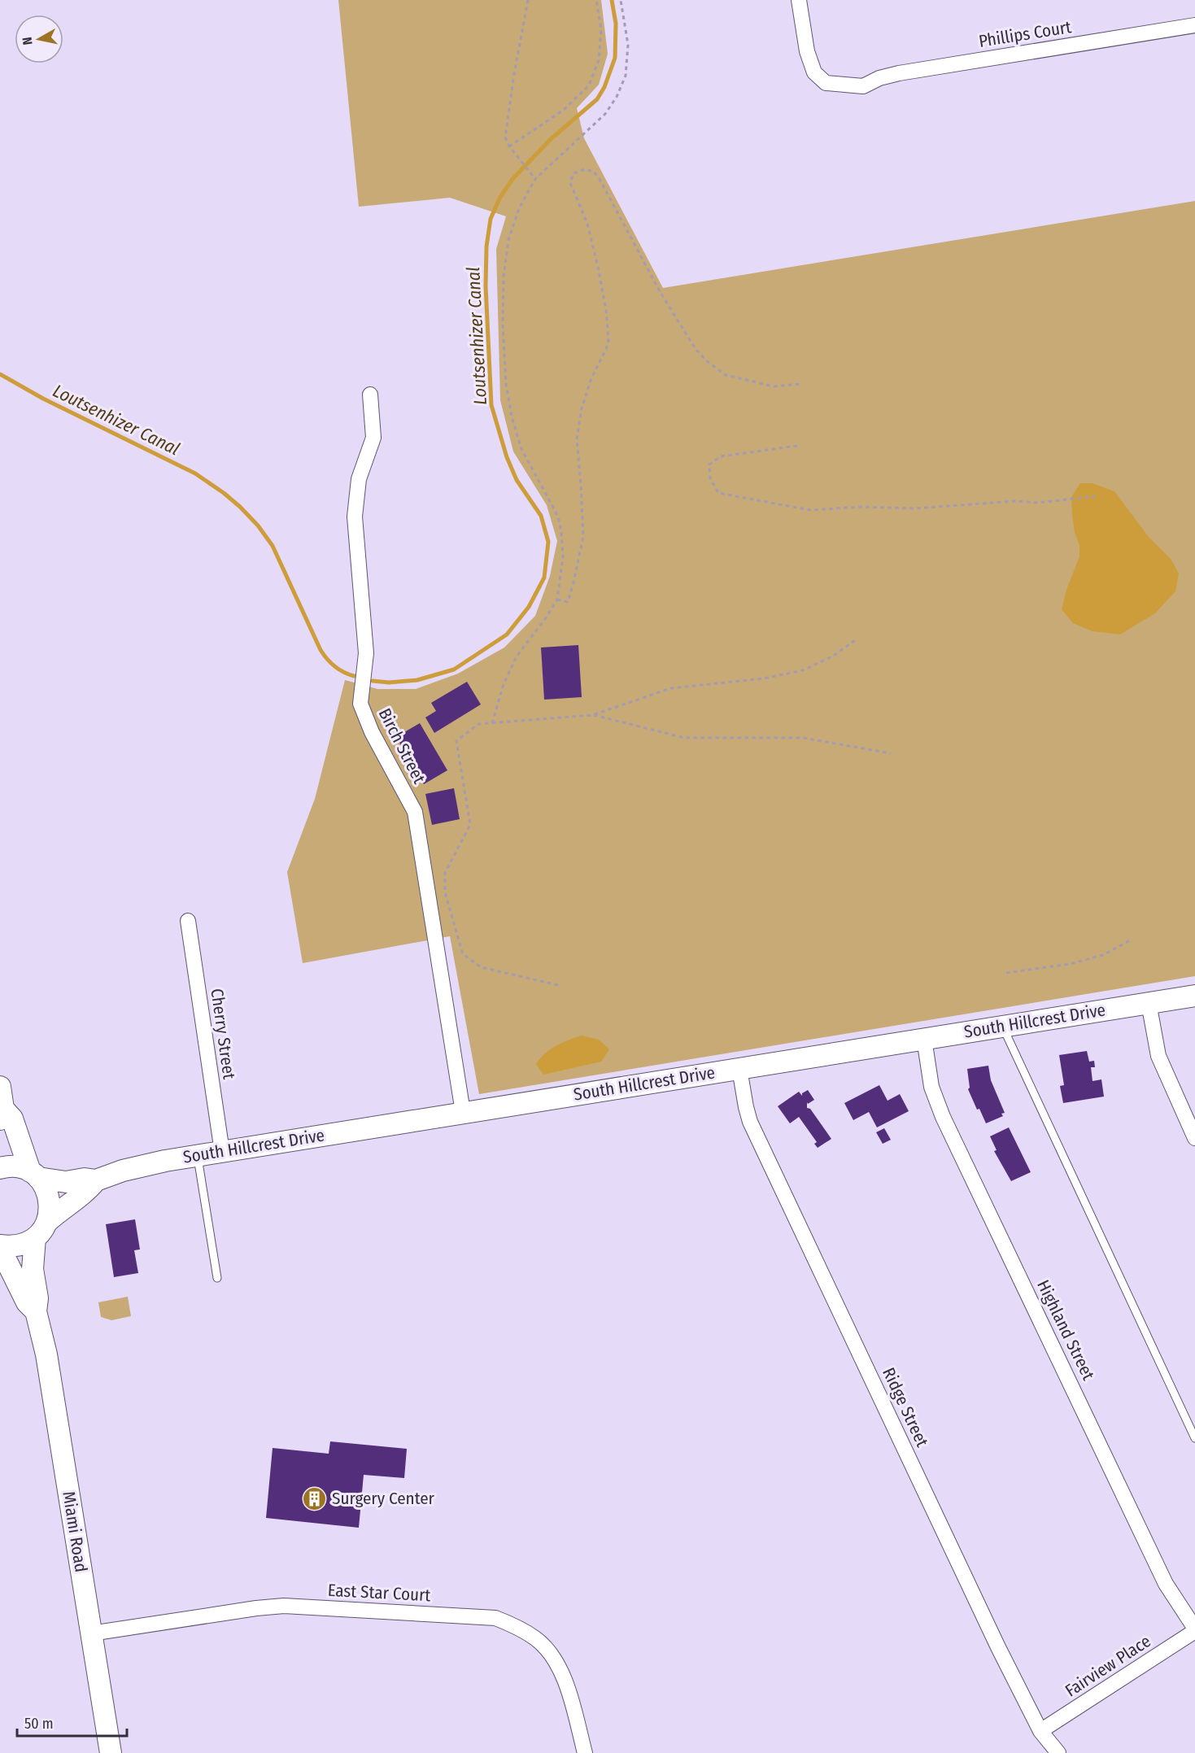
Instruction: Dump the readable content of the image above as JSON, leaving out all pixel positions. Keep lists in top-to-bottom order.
{
  "streets": {
    "street": [
      "Phillips Court",
      "Birch Street",
      "South Hillcrest Drive",
      "Cherry Street",
      "Highland Street",
      "Ridge Street",
      "Miami Road",
      "East Star Court",
      "Fairview Place"
    ]
  },
  "crossings": [
    ["Birch Street", "South Hillcrest Drive"],
    ["South Hillcrest Drive", "Cherry Street"],
    ["South Hillcrest Drive", "Highland Street"],
    ["South Hillcrest Drive", "Ridge Street"],
    ["South Hillcrest Drive", "Miami Road"],
    ["Highland Street", "Fairview Place"],
    ["Ridge Street", "Fairview Place"],
    ["Miami Road", "East Star Court"]
  ],
  "water": ["Loutsenhizer Canal"],
  "places": {
    "building": ["Surgery Center"]
  },
  "scale_bar": "50 m",
  "north": "left"
}
